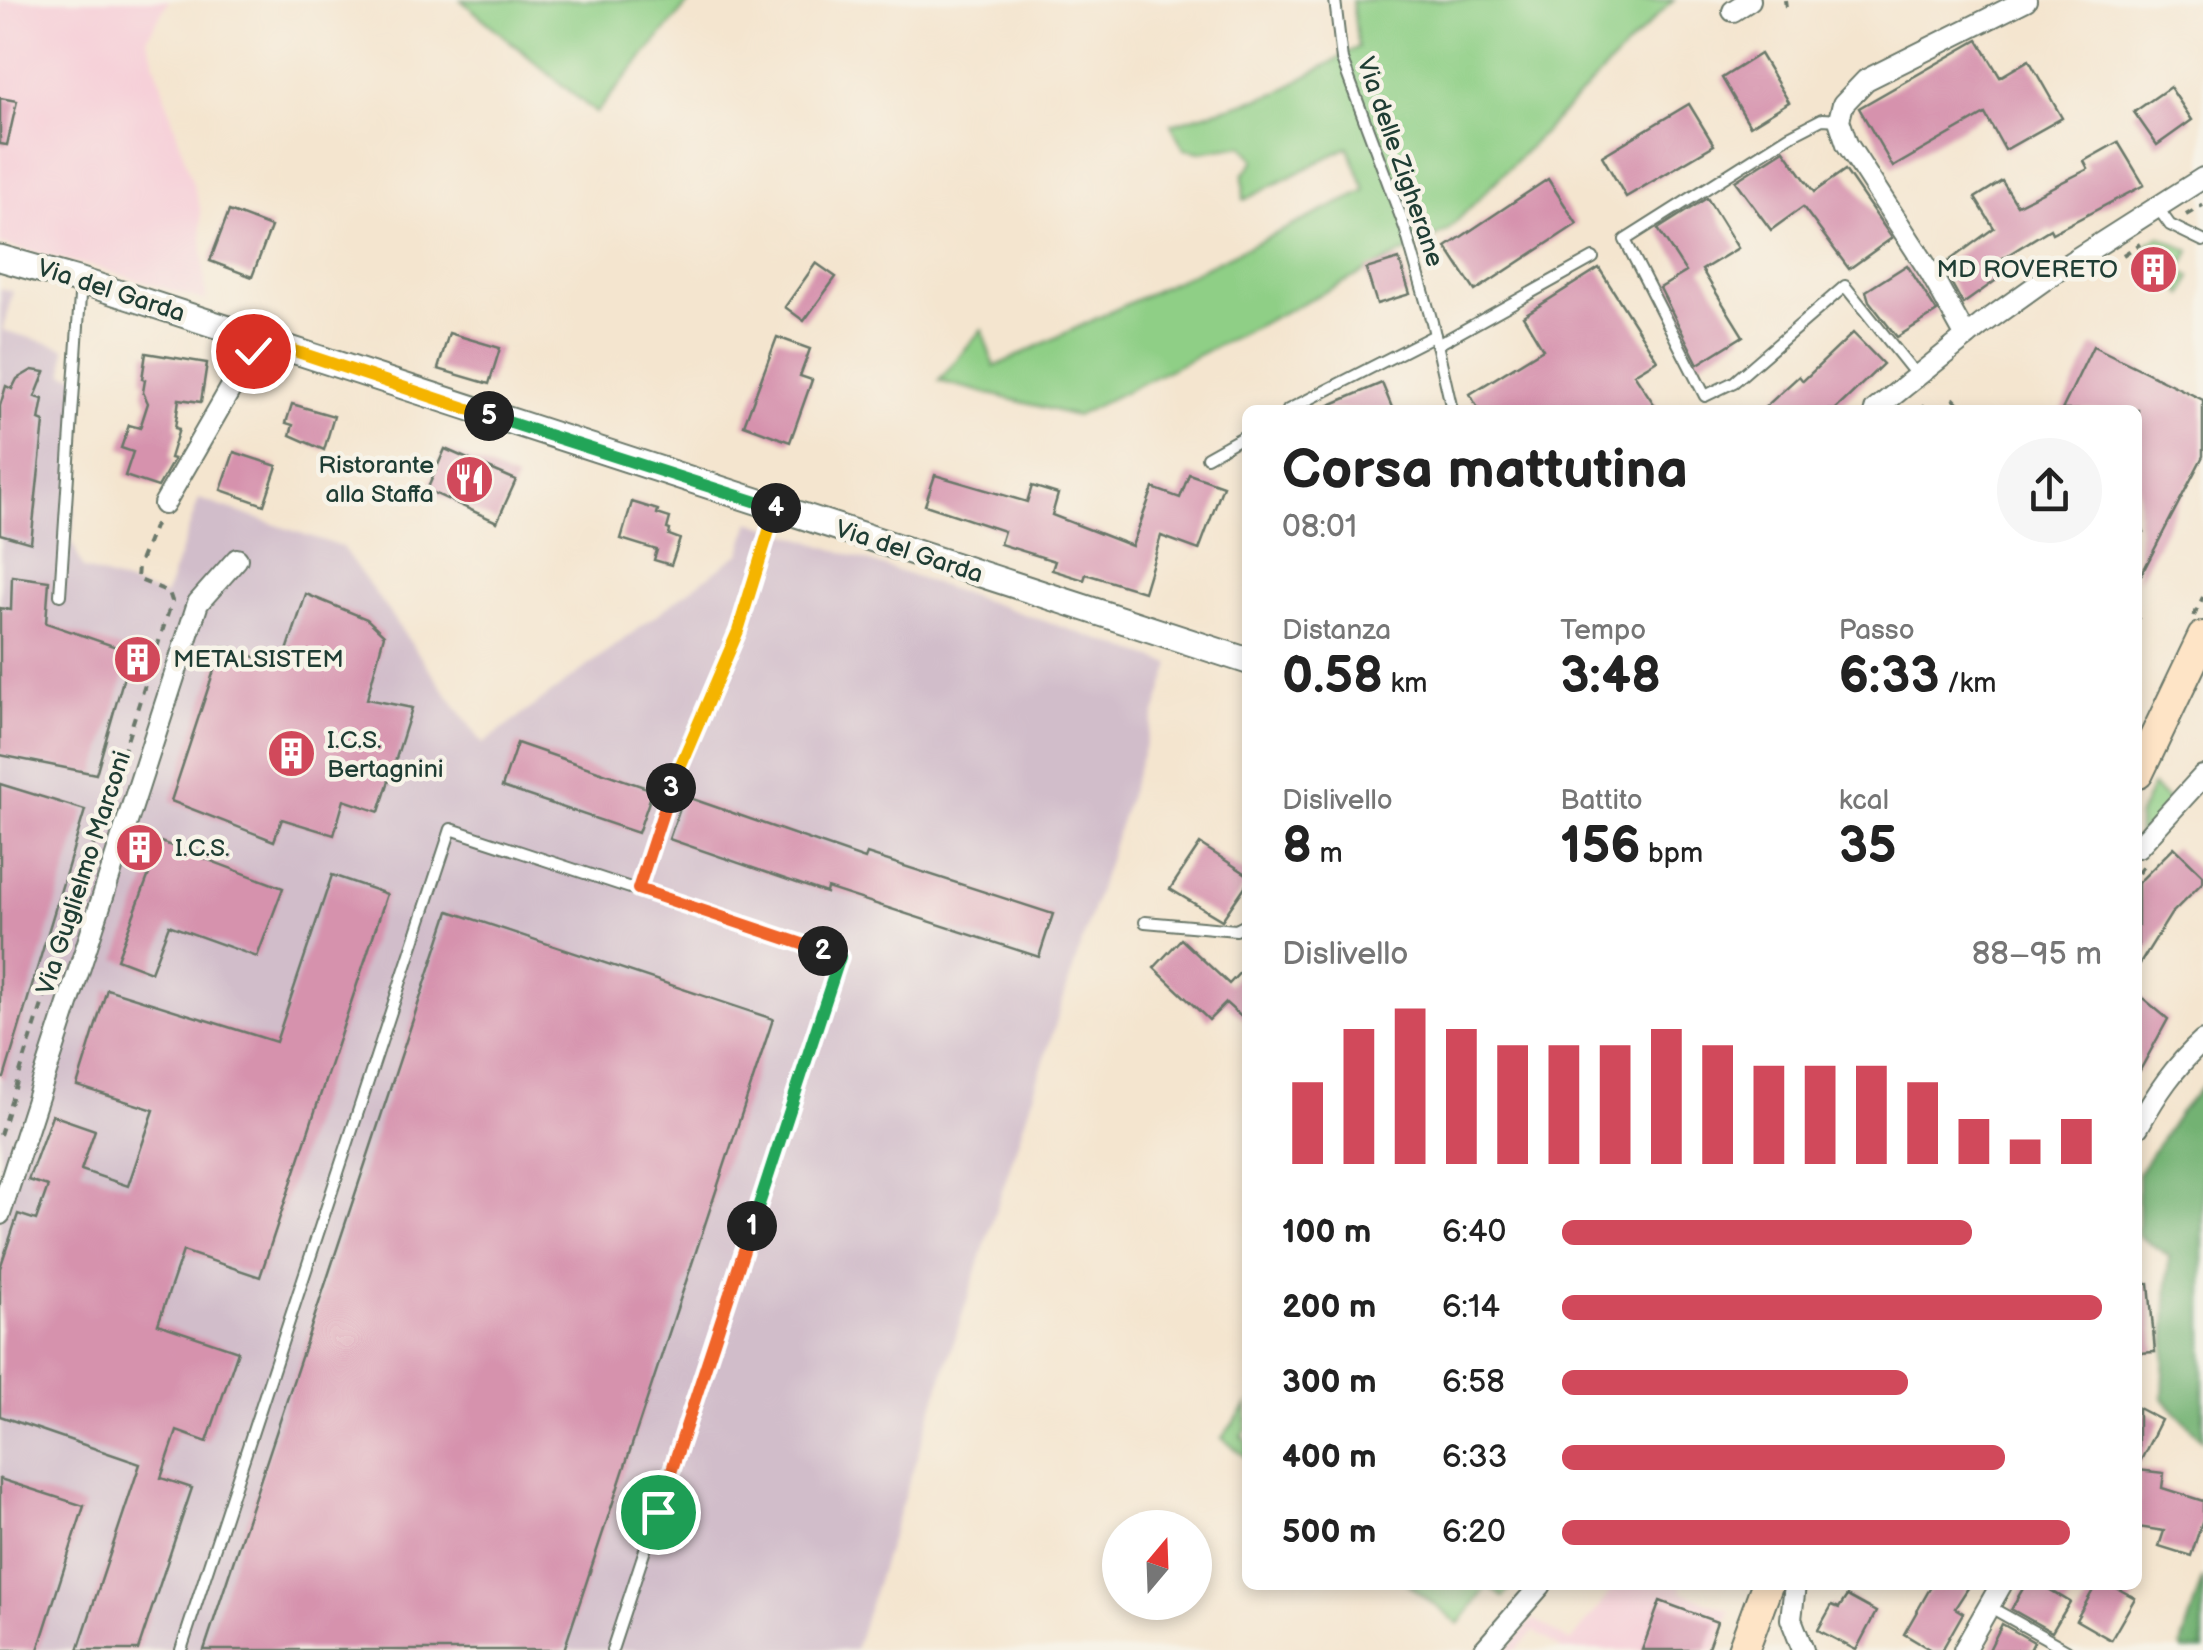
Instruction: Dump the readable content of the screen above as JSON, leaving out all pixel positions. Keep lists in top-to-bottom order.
{
  "streets": {
    "street": ["Via del Garda", "Via Guglielmo Marconi"],
    "lane": ["Via delle Zigherane"]
  },
  "places": {
    "building": [
      "MD ROVERETO",
      "METALSISTEM",
      "I.C.S. Bertagnini",
      "I.C.S."
    ],
    "restaurant": ["Ristorante alla Staffa"]
  },
  "north": "top",
  "page": {
    "pins": [
      "5",
      "4",
      "3",
      "2",
      "1"
    ],
    "heading": ["Corsa mattutina", "08:01"],
    "stats": [
      ["Distanza", "0.58 km"],
      ["Tempo", "3:48"],
      ["Passo", "6:33 /km"],
      ["Dislivello", "8 m"],
      ["Battito", "156 bpm"],
      ["kcal", "35"]
    ],
    "chart": ["Dislivello", "88–95 m"],
    "list": [
      {
        "name": "100 m",
        "note": "6:40"
      },
      {
        "name": "200 m",
        "note": "6:14"
      },
      {
        "name": "300 m",
        "note": "6:58"
      },
      {
        "name": "400 m",
        "note": "6:33"
      },
      {
        "name": "500 m",
        "note": "6:20"
      }
    ]
  }
}
